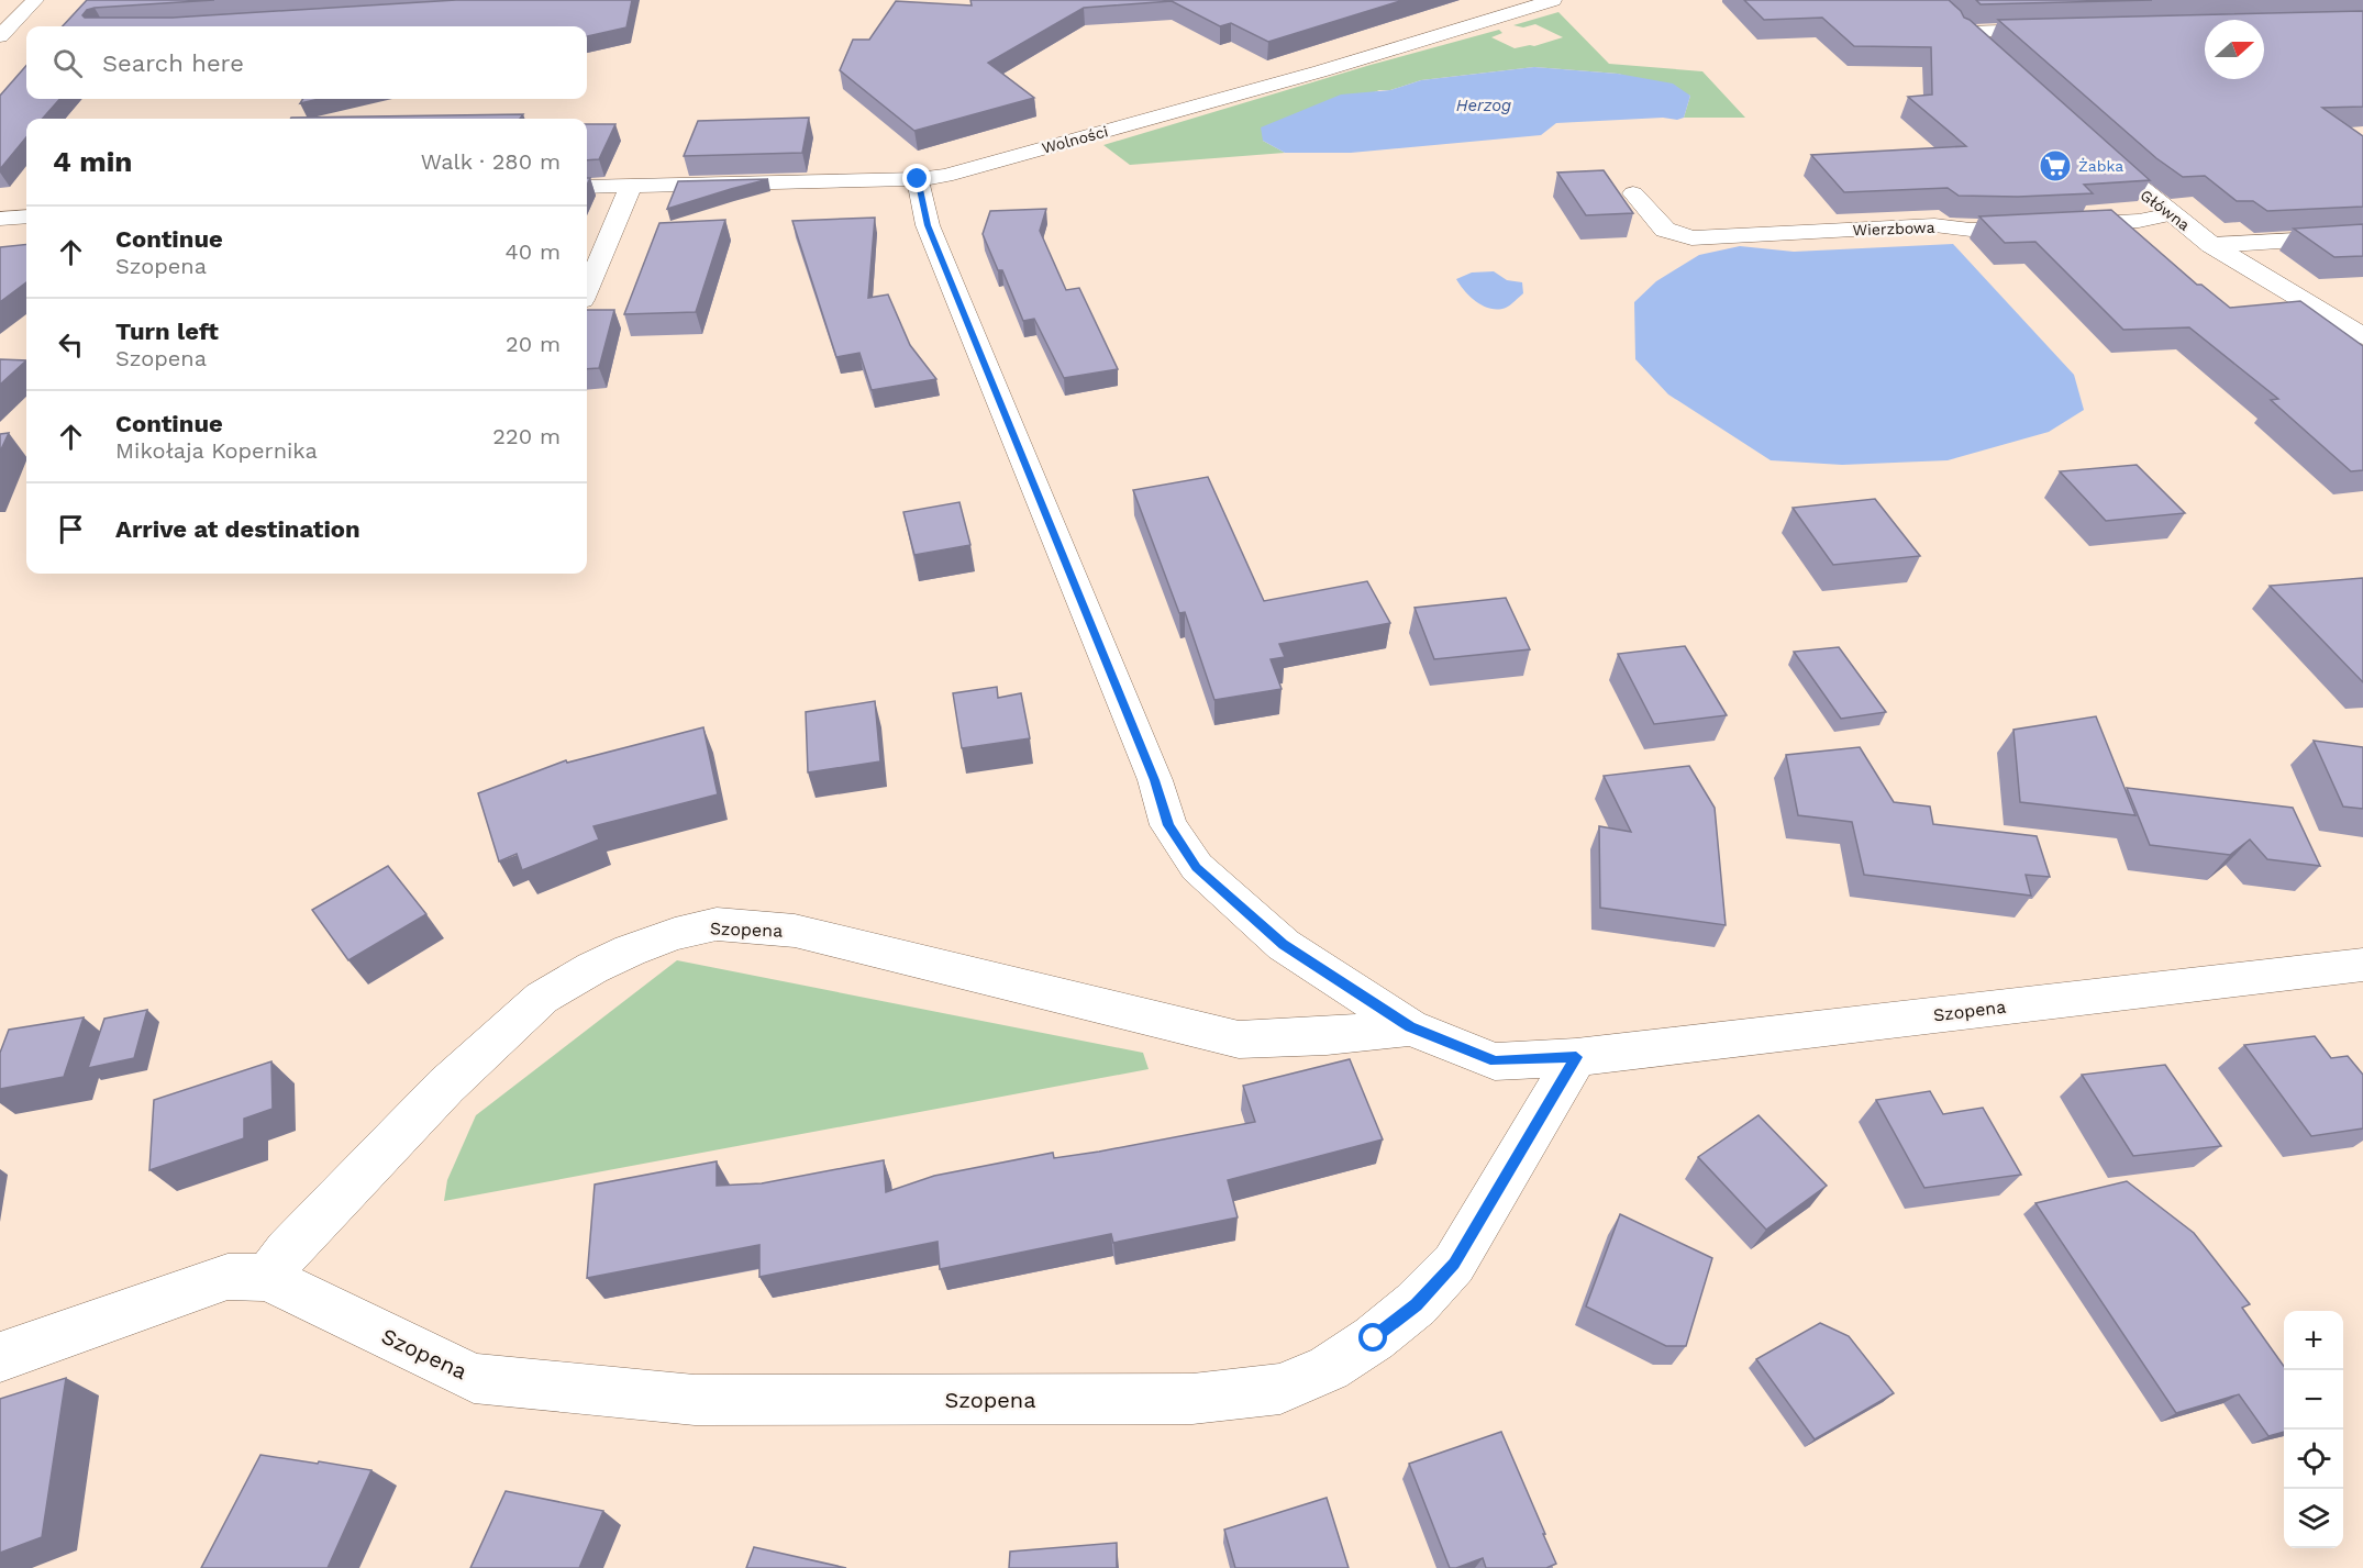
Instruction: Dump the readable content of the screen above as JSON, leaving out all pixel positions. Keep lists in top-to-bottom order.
{
  "streets": {
    "street": [
      "Wolności",
      "Główna",
      "Wierzbowa",
      "Szopena"
    ]
  },
  "crossings": [
    ["Główna", "Wierzbowa"]
  ],
  "water": ["Herzog"],
  "places": {
    "supermarket": ["Żabka"]
  },
  "north": "right",
  "page": {
    "search": "Search here",
    "heading": ["4 min", "Walk · 280 m"],
    "list": [
      ["Continue", "Szopena", "40 m"],
      ["Turn left", "Szopena", "20 m"],
      ["Continue", "Mikołaja Kopernika", "220 m"],
      "Arrive at destination"
    ],
    "map_buttons": ["+", "−"]
  }
}
